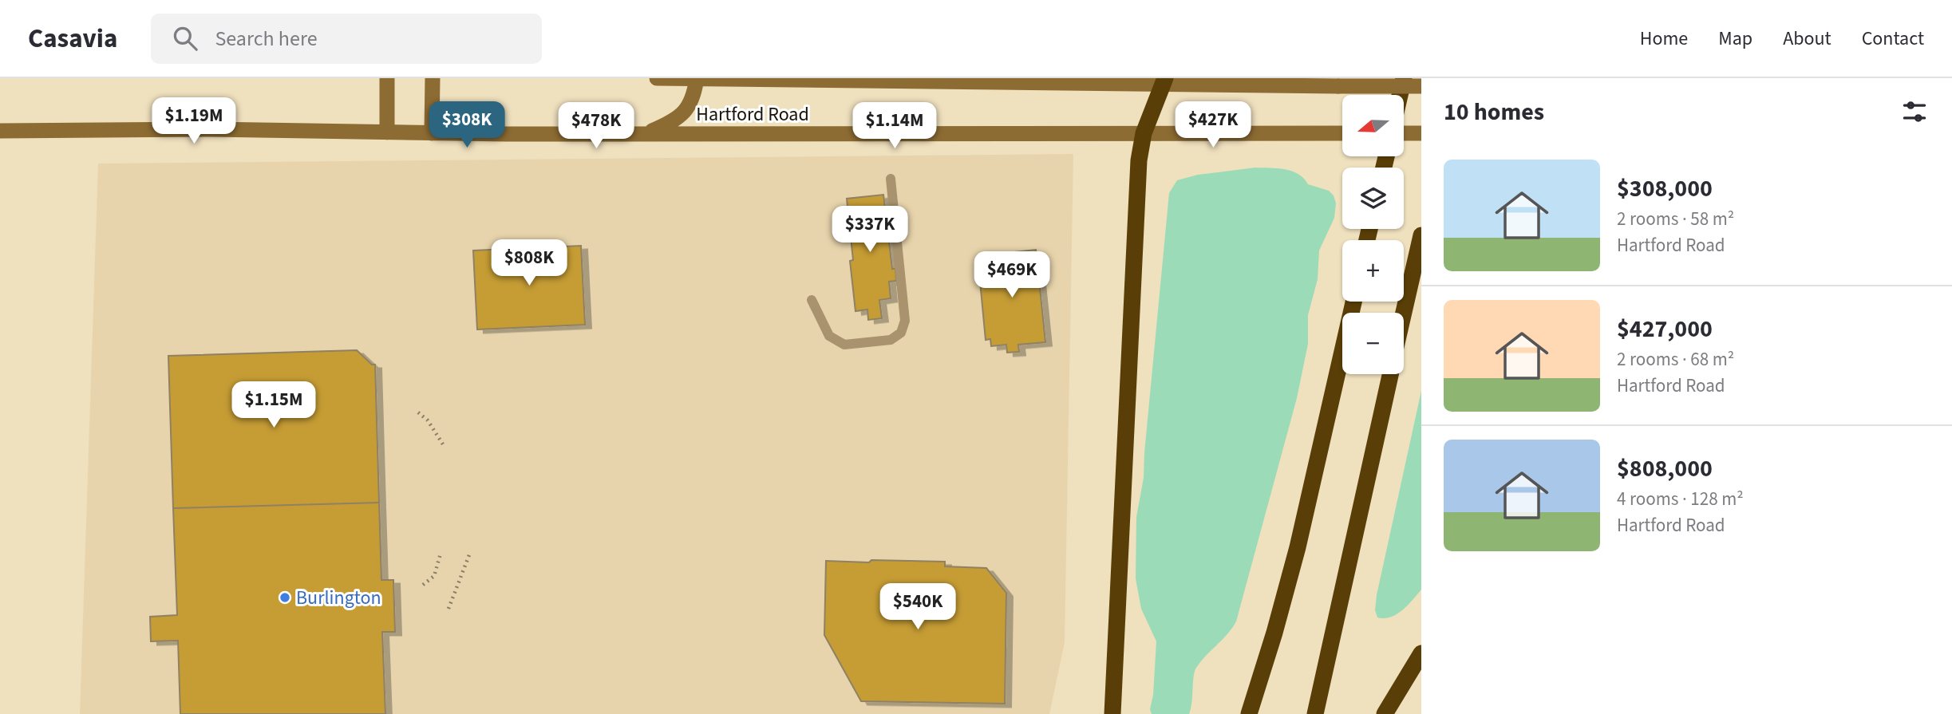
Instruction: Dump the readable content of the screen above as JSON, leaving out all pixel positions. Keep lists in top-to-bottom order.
{
  "streets": {
    "main road": ["Hartford Road"]
  },
  "places": ["Burlington"],
  "north": "left",
  "page": {
    "header": "Casavia",
    "search": "Search here",
    "nav": [
      "Home",
      "Map",
      "About",
      "Contact"
    ],
    "heading": "10 homes",
    "map_buttons": ["+", "−"],
    "price": [
      "$1.19M",
      "$308K",
      "$427K",
      "$478K",
      "$1.14M",
      "$337K",
      "$808K",
      "$469K",
      "$1.15M",
      "$540K"
    ],
    "list": [
      {
        "name": "$308,000",
        "note": "2 rooms · 58 m² · Hartford Road"
      },
      {
        "name": "$427,000",
        "note": "2 rooms · 68 m² · Hartford Road"
      },
      {
        "name": "$808,000",
        "note": "4 rooms · 128 m² · Hartford Road"
      }
    ]
  }
}
